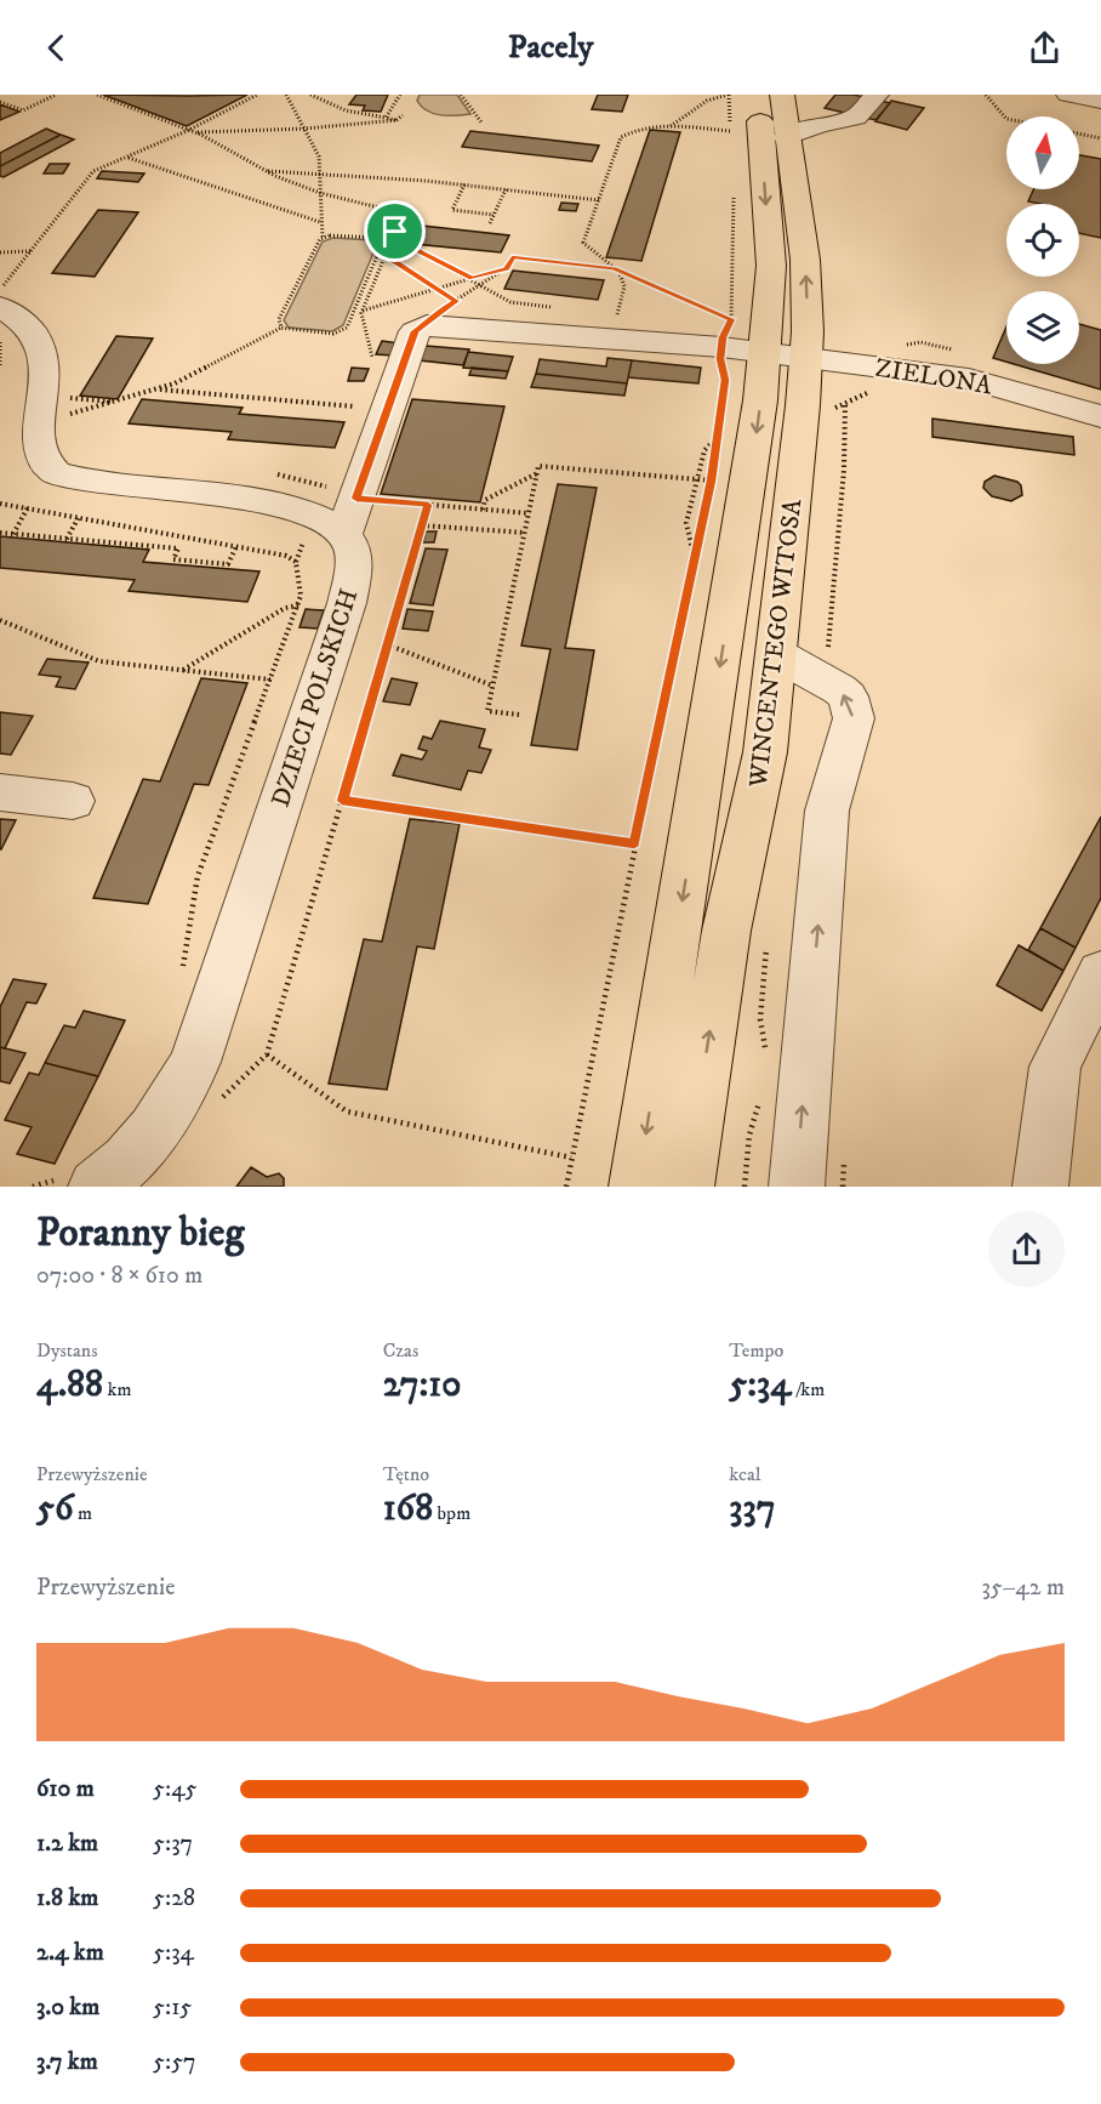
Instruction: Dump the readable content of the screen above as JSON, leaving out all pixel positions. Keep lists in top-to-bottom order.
{
  "streets": {
    "main road": ["WINCENTEGO WITOSA"],
    "street": ["ZIELONA", "DZIECI POLSKICH"]
  },
  "crossings": [
    ["ZIELONA", "WINCENTEGO WITOSA"]
  ],
  "north": "top",
  "page": {
    "header": "Pacely",
    "heading": ["Poranny bieg", "07:00 · 8 × 610 m"],
    "stats": [
      ["Dystans", "4.88 km"],
      ["Czas", "27:10"],
      ["Tempo", "5:34 /km"],
      ["Przewyższenie", "56 m"],
      ["Tętno", "168 bpm"],
      ["kcal", "337"]
    ],
    "chart": ["Przewyższenie", "35–42 m"],
    "list": [
      {
        "name": "610 m",
        "note": "5:45"
      },
      {
        "name": "1.2 km",
        "note": "5:37"
      },
      {
        "name": "1.8 km",
        "note": "5:28"
      },
      {
        "name": "2.4 km",
        "note": "5:34"
      },
      {
        "name": "3.0 km",
        "note": "5:15"
      },
      {
        "name": "3.7 km",
        "note": "5:57"
      }
    ]
  }
}
